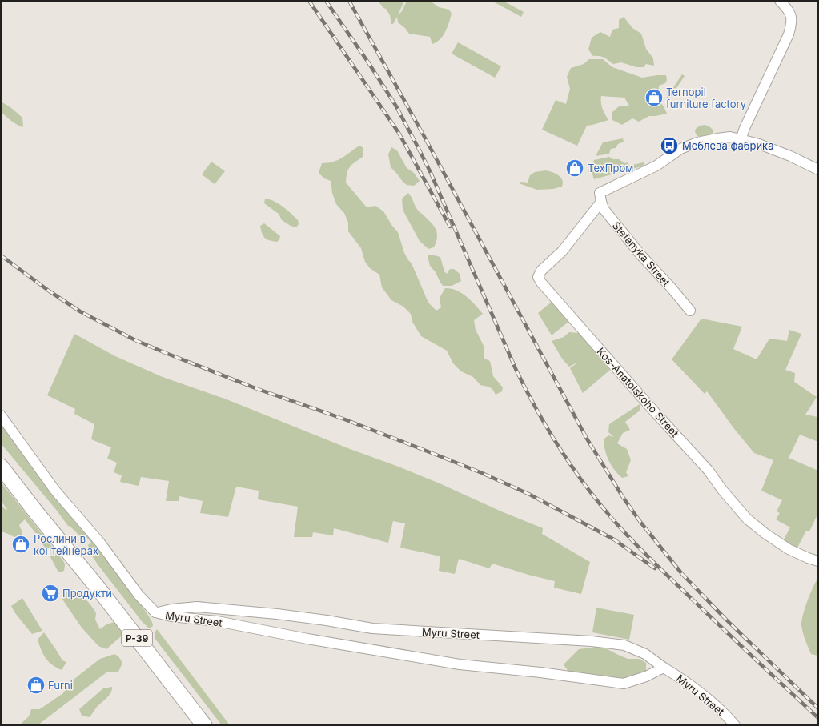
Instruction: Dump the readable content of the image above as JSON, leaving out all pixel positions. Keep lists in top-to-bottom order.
{
  "streets": {
    "main road": ["Р-39"],
    "street": ["Stefanyka Street", "Kos-Anatolskoho Street", "Myru Street"]
  },
  "crossings": [
    ["Stefanyka Street", "Kos-Anatolskoho Street"]
  ],
  "places": {
    "shop": [
      "Ternopil furniture factory",
      "ТехПром",
      "Рослини в контейнерах",
      "Furni"
    ],
    "bus stop": ["Меблева фабрика"],
    "supermarket": ["Продукти"]
  }
}
